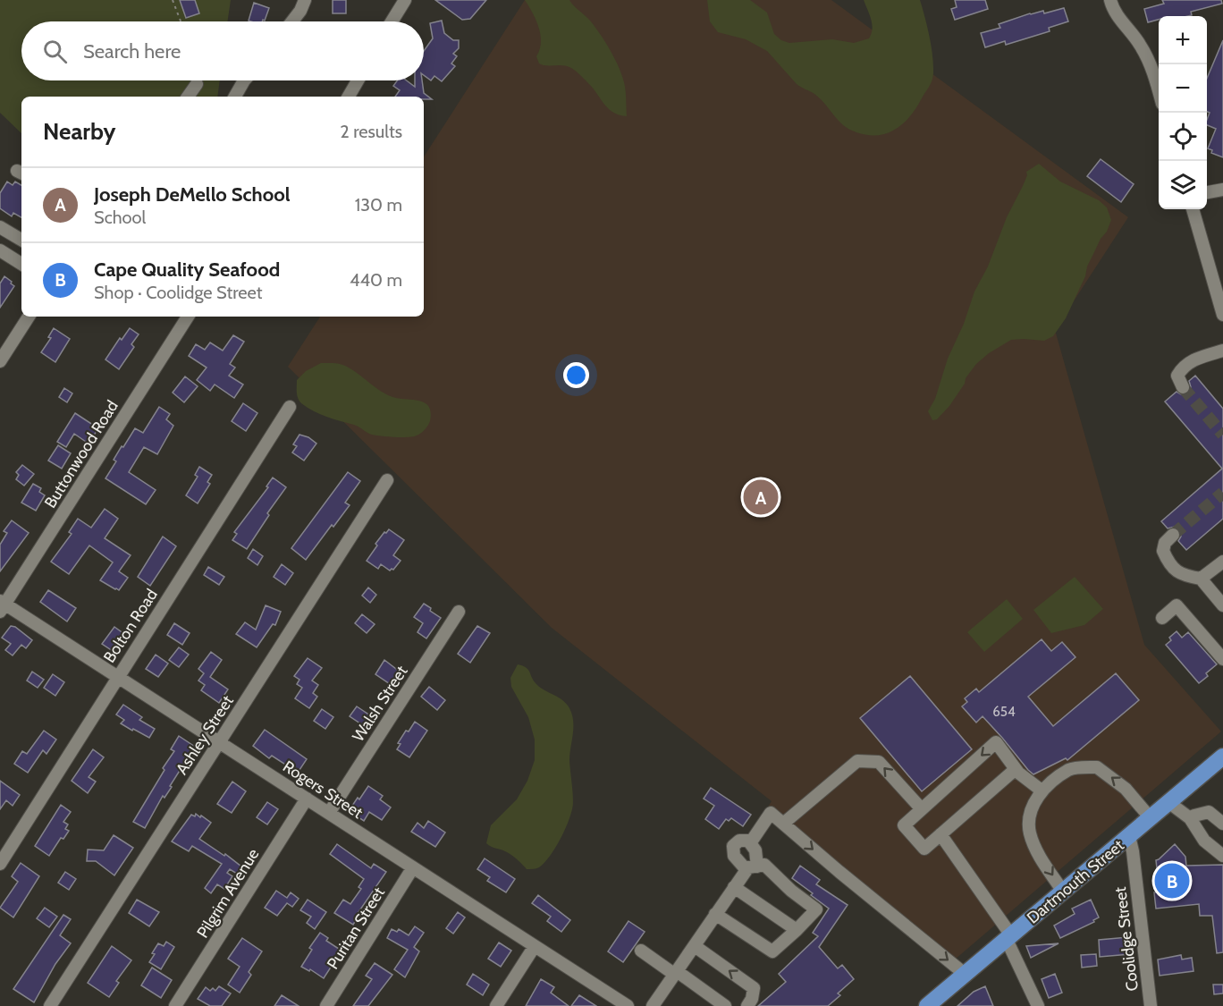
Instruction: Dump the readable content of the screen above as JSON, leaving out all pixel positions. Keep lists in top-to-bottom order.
{
  "streets": {
    "main road": ["Dartmouth Street"],
    "street": [
      "Buttonwood Road",
      "Bolton Road",
      "Walsh Street",
      "Ashley Street",
      "Rogers Street",
      "Pilgrim Avenue",
      "Puritan Street",
      "Coolidge Street"
    ]
  },
  "crossings": [
    ["Buttonwood Road", "Rogers Street"],
    ["Bolton Road", "Rogers Street"],
    ["Walsh Street", "Rogers Street"],
    ["Ashley Street", "Rogers Street"],
    ["Rogers Street", "Pilgrim Avenue"],
    ["Rogers Street", "Puritan Street"],
    ["Dartmouth Street", "Coolidge Street"]
  ],
  "house_numbers": ["654"],
  "page": {
    "map_buttons": ["+", "−"],
    "search": "Search here",
    "heading": ["Nearby", "2 results"],
    "list": [
      {
        "mark": "A",
        "name": "Joseph DeMello School",
        "note": "School",
        "value": "130 m"
      },
      {
        "mark": "B",
        "name": "Cape Quality Seafood",
        "note": "Shop · Coolidge Street",
        "value": "440 m"
      }
    ],
    "pins": ["A", "B"]
  }
}
